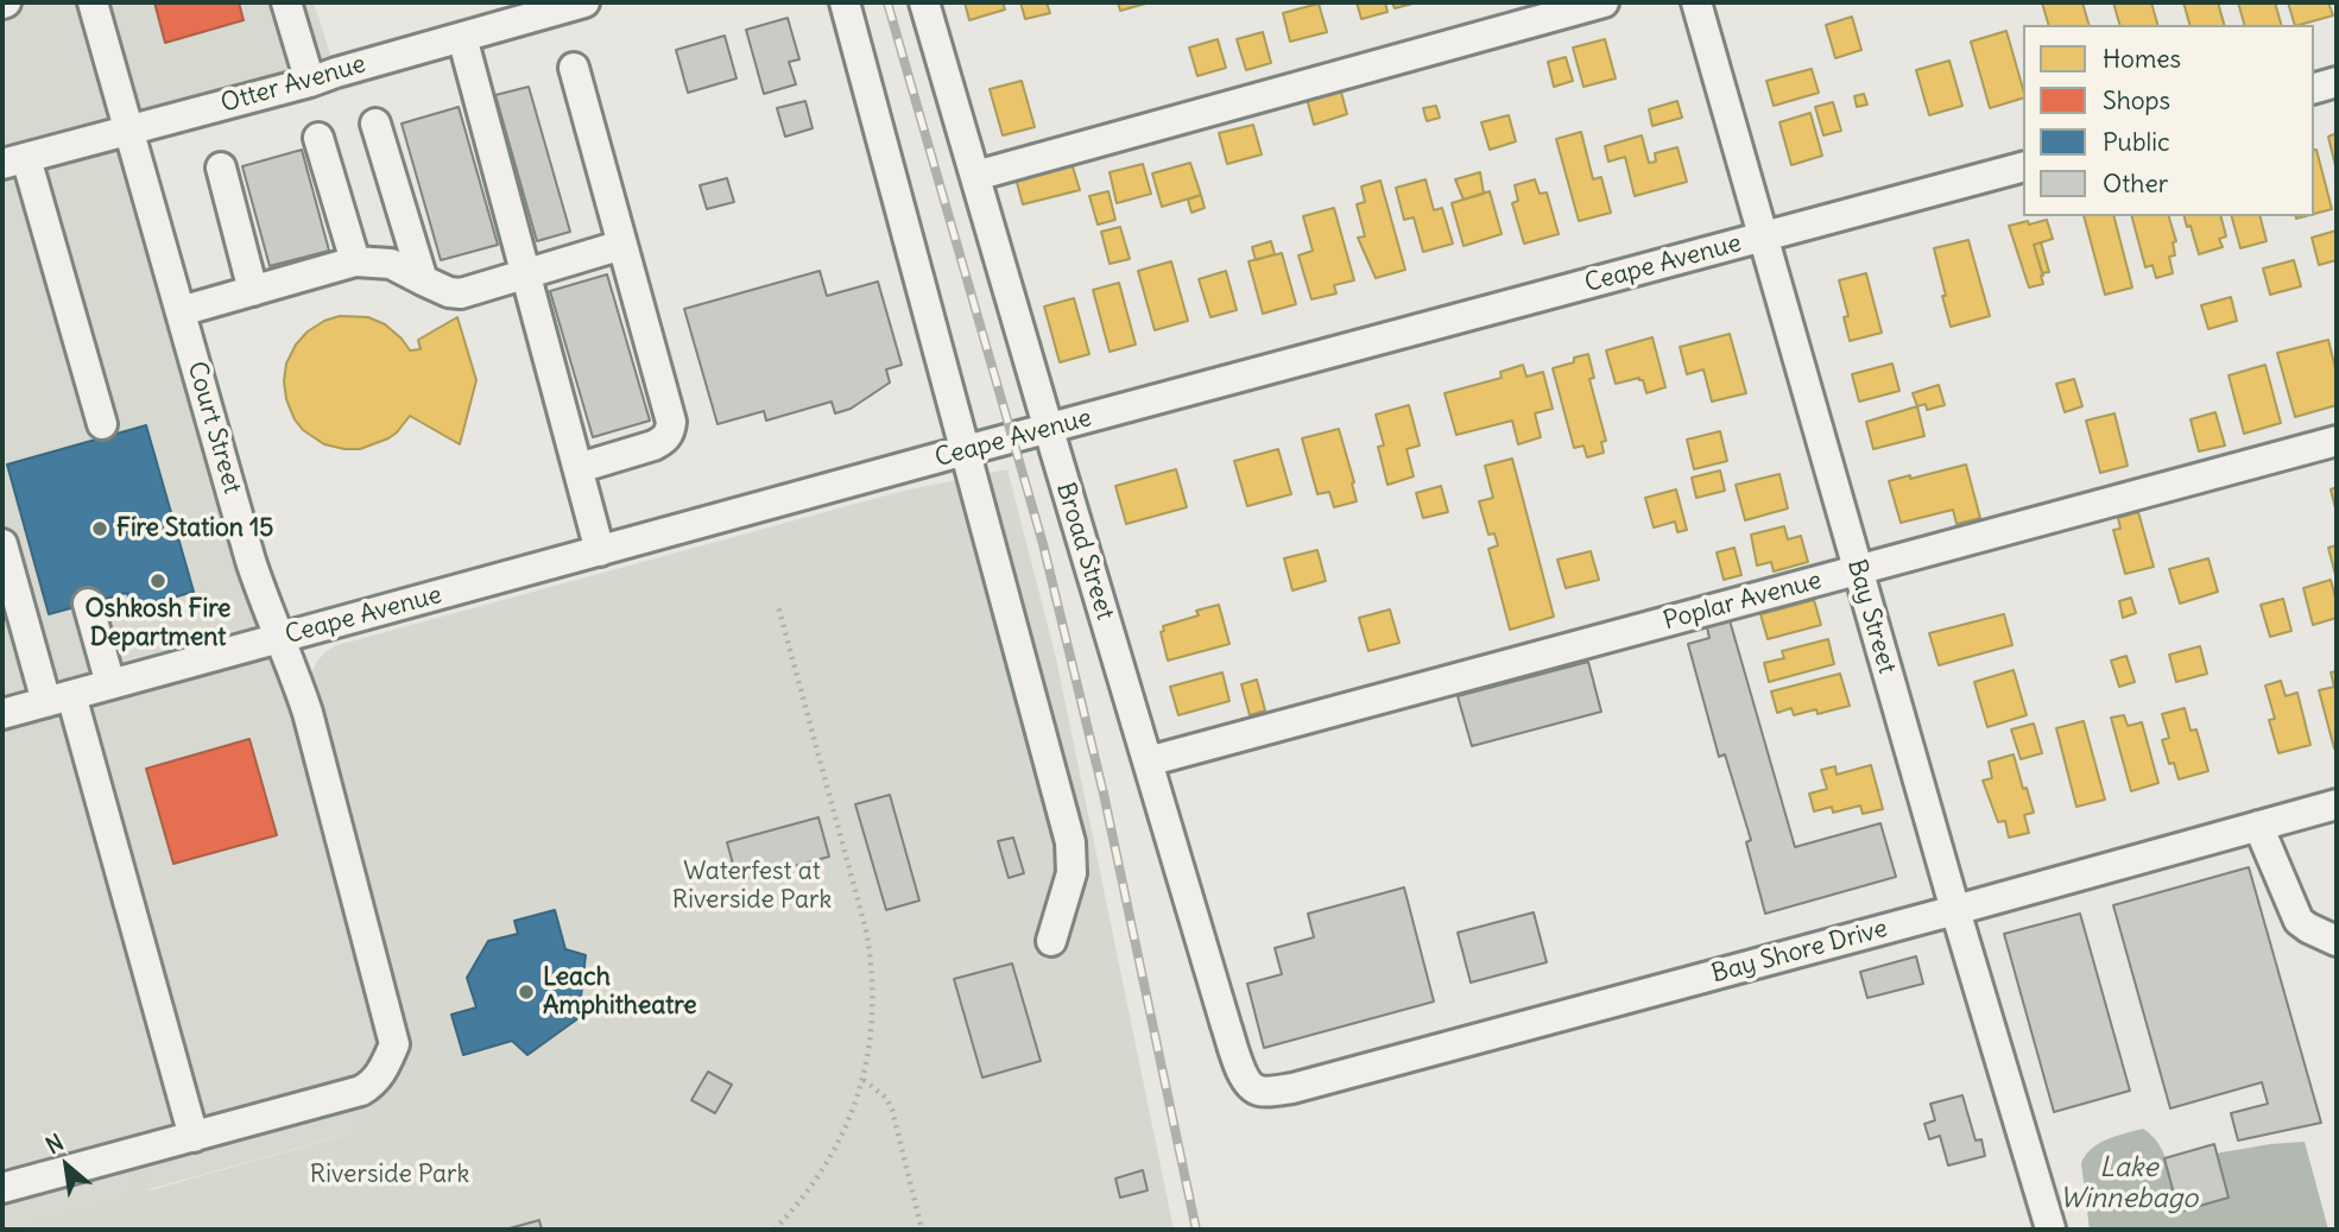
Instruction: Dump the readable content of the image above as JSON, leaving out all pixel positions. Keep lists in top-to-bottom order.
{
  "streets": {
    "street": [
      "Otter Avenue",
      "Ceape Avenue",
      "Court Street",
      "Broad Street",
      "Poplar Avenue",
      "Bay Street",
      "Bay Shore Drive"
    ]
  },
  "crossings": [
    ["Otter Avenue", "Court Street"],
    ["Ceape Avenue", "Court Street"],
    ["Ceape Avenue", "Broad Street"],
    ["Ceape Avenue", "Bay Street"],
    ["Broad Street", "Poplar Avenue"],
    ["Broad Street", "Bay Shore Drive"],
    ["Poplar Avenue", "Bay Street"],
    ["Bay Street", "Bay Shore Drive"]
  ],
  "water": ["Lake Winnebago"],
  "parks": ["Waterfest at Riverside Park", "Riverside Park"],
  "places": ["Fire Station 15", "Oshkosh Fire Department", "Leach Amphitheatre"],
  "legend": [
    "Homes",
    "Shops",
    "Public",
    "Other"
  ],
  "north": "top left"
}
